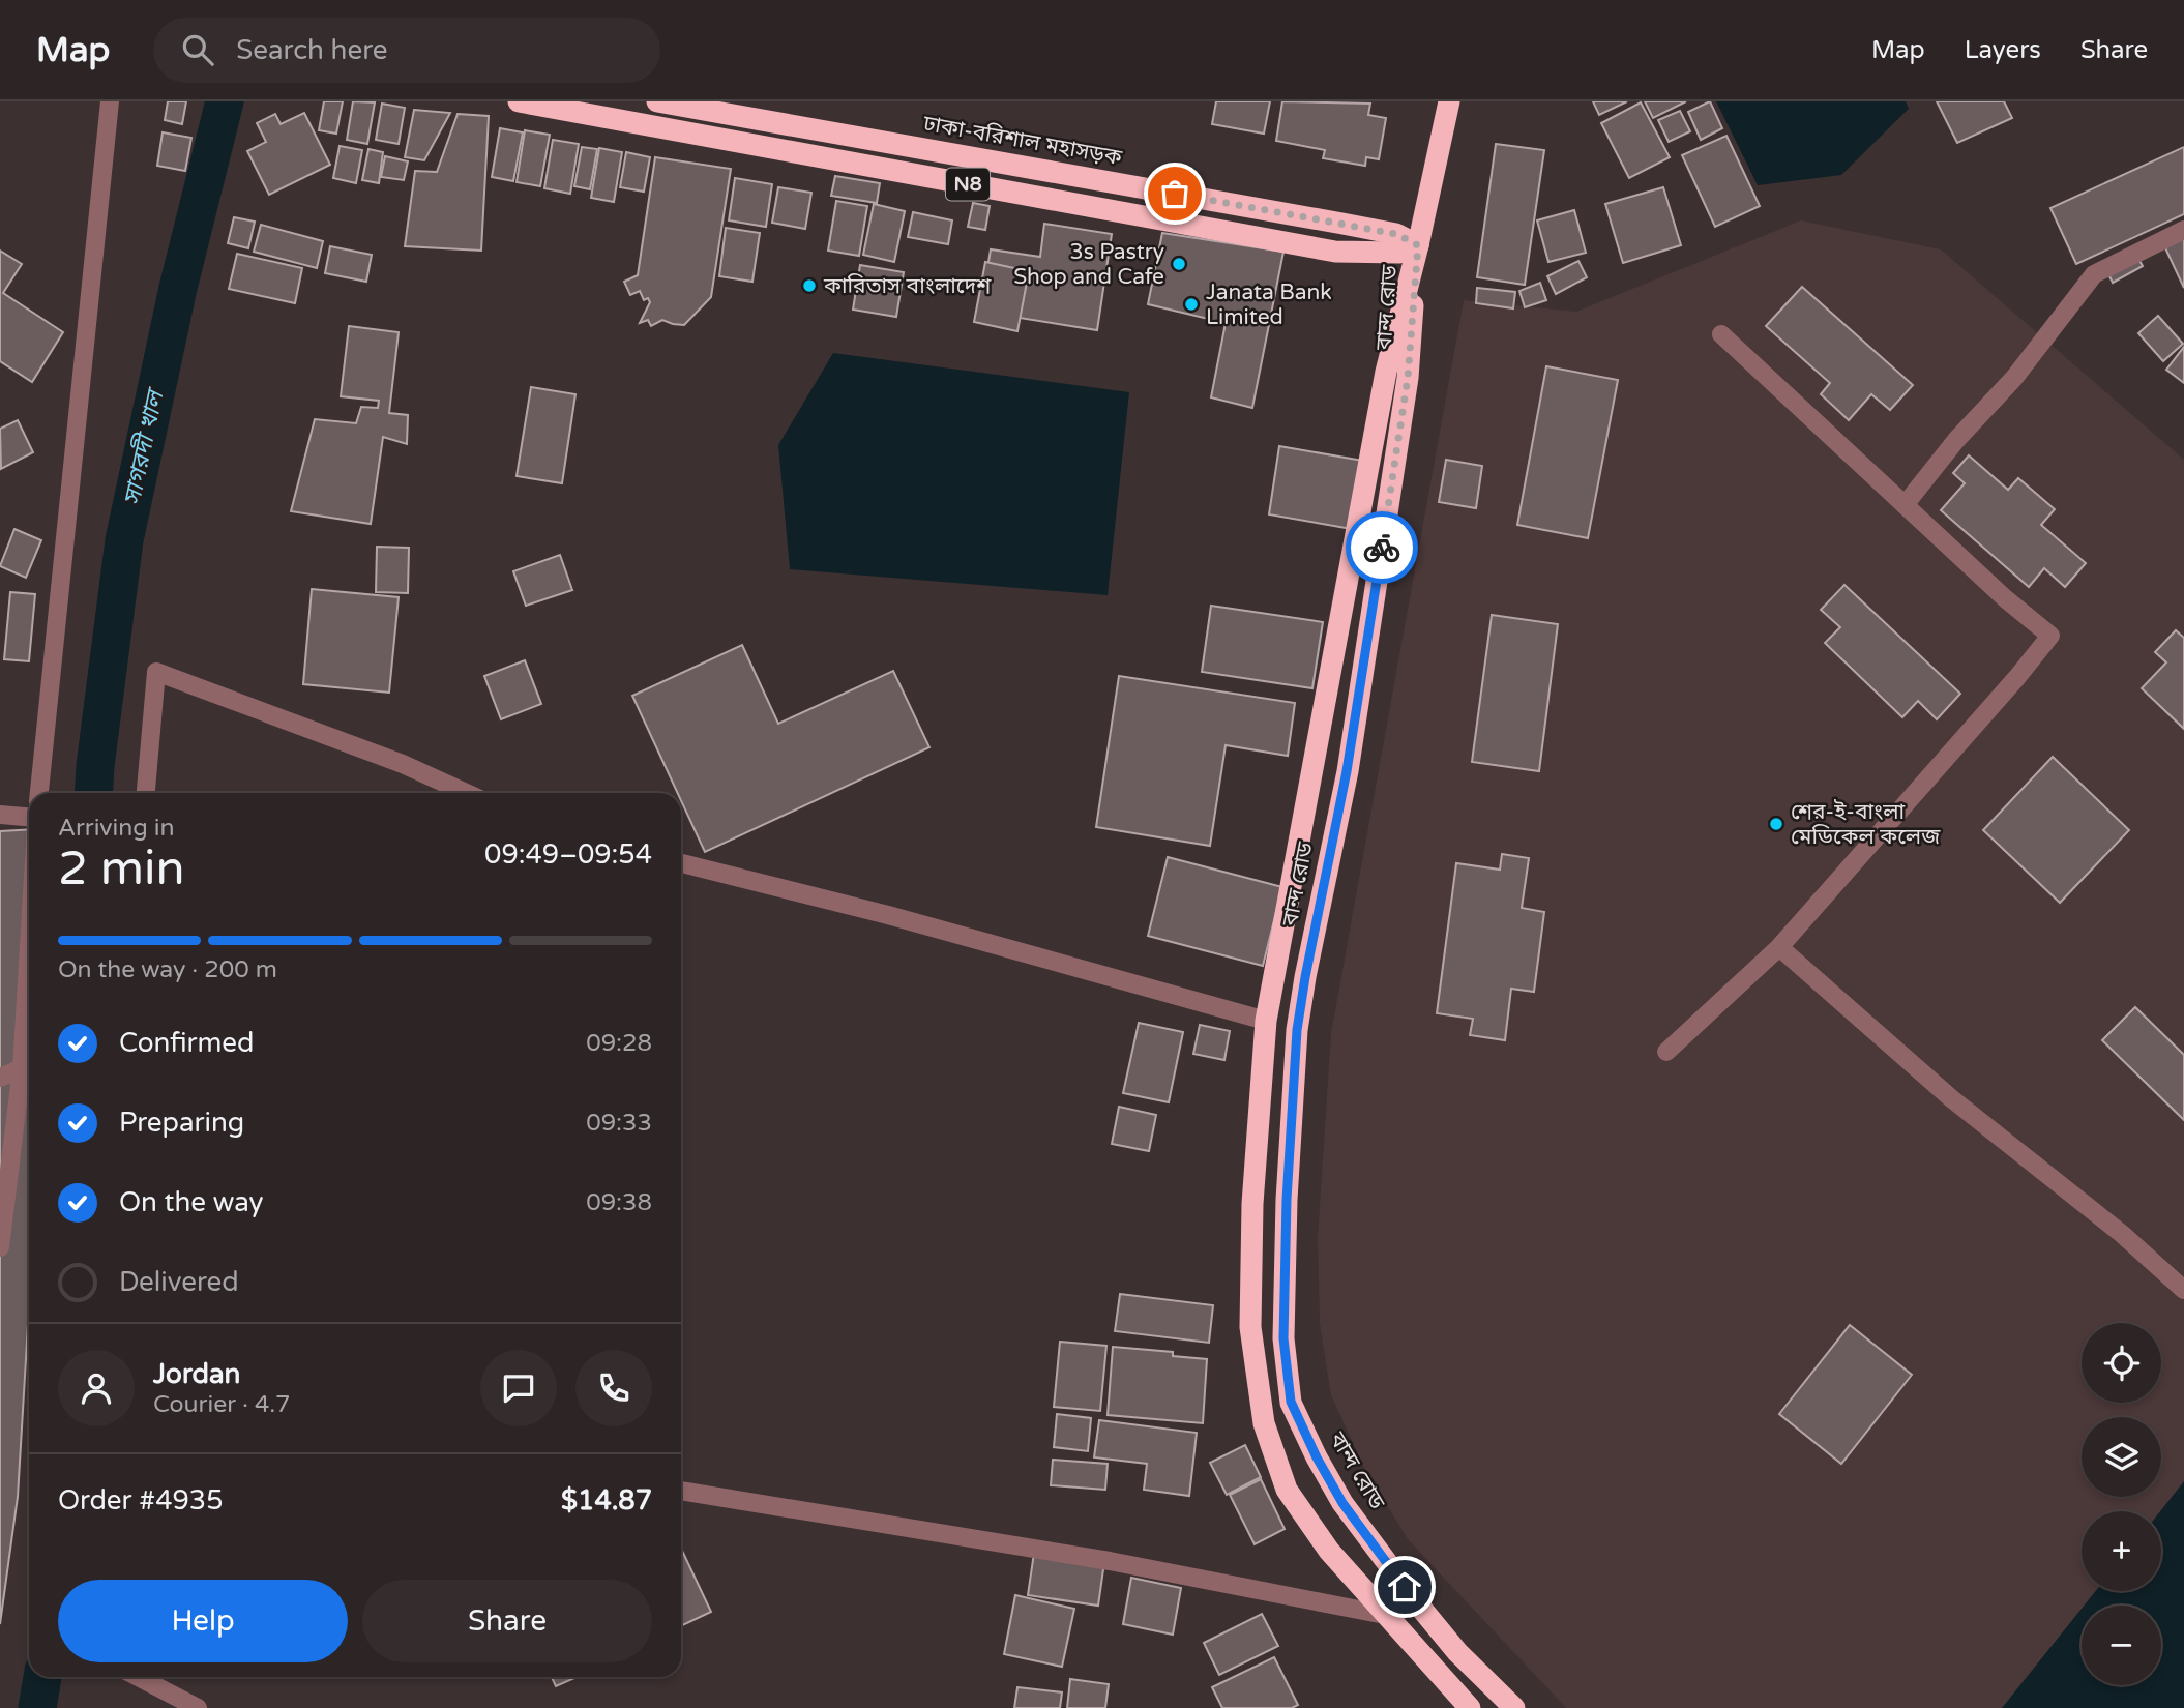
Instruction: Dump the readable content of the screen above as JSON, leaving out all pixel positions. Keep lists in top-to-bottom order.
{
  "streets": {
    "highway": ["ঢাকা-বরিশাল মহাসড়ক", "N8", "বান্দ রোড"]
  },
  "crossings": [
    ["ঢাকা-বরিশাল মহাসড়ক", "N8"],
    ["ঢাকা-বরিশাল মহাসড়ক", "বান্দ রোড"],
    ["N8", "বান্দ রোড"]
  ],
  "water": ["সাগরদী খাল"],
  "places": [
    "3s Pastry Shop and Cafe",
    "কারিতাস বাংলাদেশ",
    "Janata Bank Limited",
    "শের-ই-বাংলা মেডিকেল কলেজ"
  ],
  "page": {
    "header": "Map",
    "search": "Search here",
    "nav": ["Map", "Layers", "Share"],
    "heading": ["2 min", "Arriving in", "09:49–09:54"],
    "panel": [
      "Jordan",
      "Courier · 4.7",
      "Order #4935",
      "$14.87"
    ],
    "bar": "On the way · 200 m",
    "list": [
      ["Confirmed", "09:28"],
      ["Preparing", "09:33"],
      ["On the way", "09:38"],
      "Delivered"
    ],
    "map_buttons": ["+", "−"],
    "buttons": ["Help", "Share"]
  }
}
